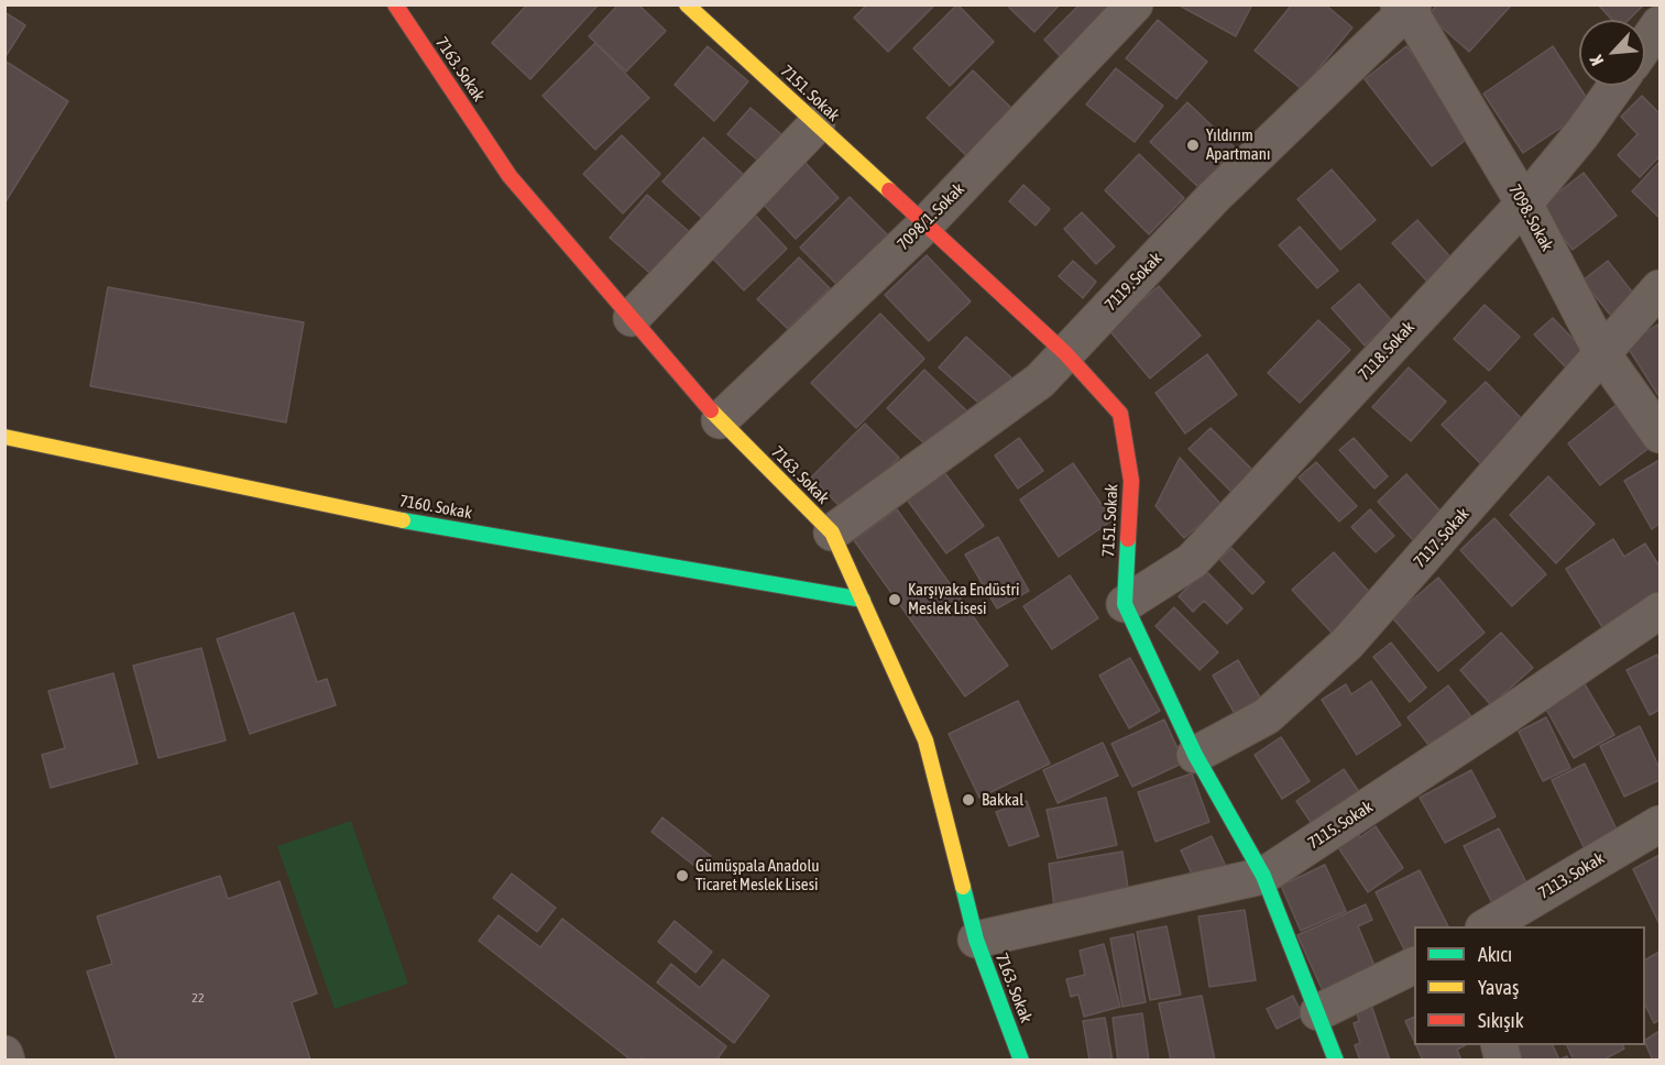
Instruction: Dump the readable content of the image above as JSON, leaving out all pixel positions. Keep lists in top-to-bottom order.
{
  "streets": {
    "street": [
      "7163. Sokak",
      "7151. Sokak",
      "7098/1. Sokak",
      "7098. Sokak",
      "7119. Sokak",
      "7118. Sokak",
      "7160. Sokak",
      "7117. Sokak",
      "7115. Sokak",
      "7113. Sokak"
    ]
  },
  "crossings": [
    ["7163. Sokak", "7098/1. Sokak"],
    ["7163. Sokak", "7119. Sokak"],
    ["7163. Sokak", "7160. Sokak"],
    ["7163. Sokak", "7115. Sokak"],
    ["7151. Sokak", "7098/1. Sokak"],
    ["7151. Sokak", "7119. Sokak"],
    ["7151. Sokak", "7118. Sokak"],
    ["7151. Sokak", "7117. Sokak"],
    ["7151. Sokak", "7115. Sokak"],
    ["7098. Sokak", "7119. Sokak"],
    ["7098. Sokak", "7118. Sokak"],
    ["7098. Sokak", "7117. Sokak"]
  ],
  "places": [
    "Yıldırım Apartmanı",
    "Karşıyaka Endüstri Meslek Lisesi",
    "Bakkal",
    "Gümüşpala Anadolu Ticaret Meslek Lisesi"
  ],
  "house_numbers": ["22"],
  "legend": ["Akıcı", "Yavaş", "Sıkışık"],
  "north": "bottom left"
}
